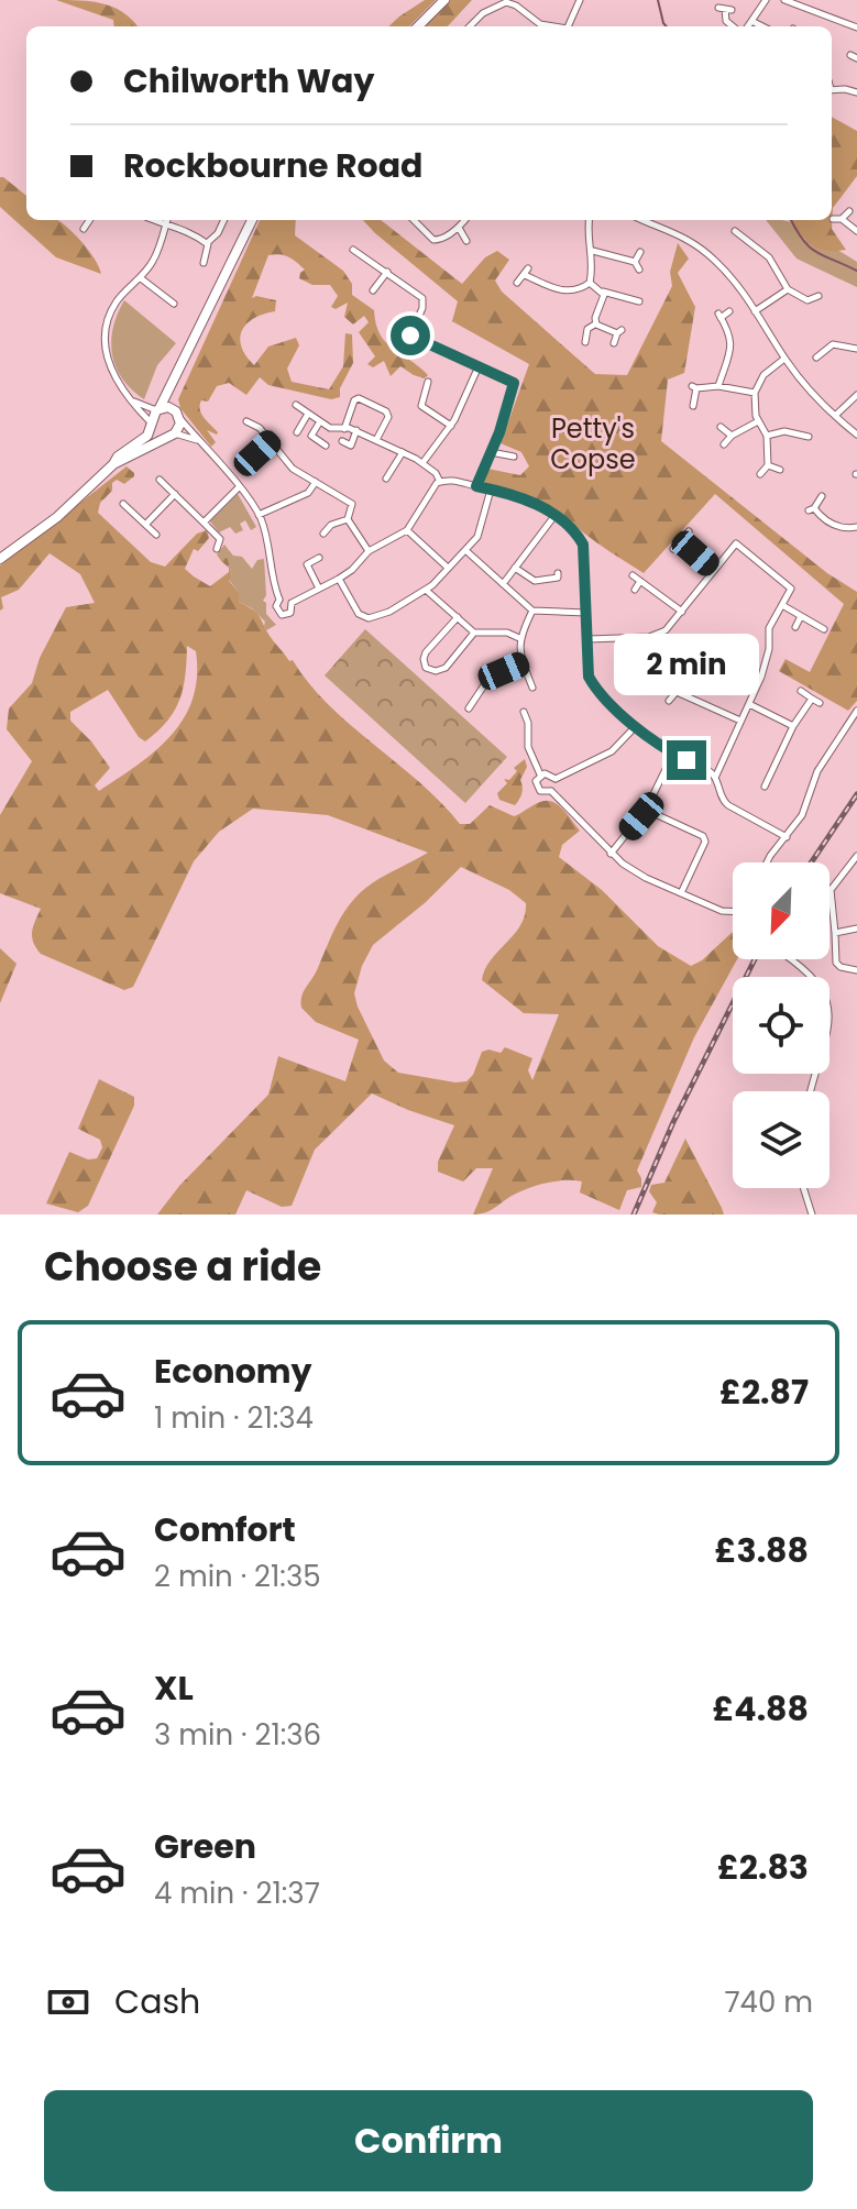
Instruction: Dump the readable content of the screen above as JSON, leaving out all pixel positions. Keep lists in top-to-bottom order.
{
  "parks": ["Petty's Copse"],
  "north": "bottom left",
  "page": {
    "banner": ["Chilworth Way", "Rockbourne Road"],
    "bubble": "2 min",
    "heading": "Choose a ride",
    "list": [
      {
        "name": "Economy",
        "note": "1 min · 21:34",
        "value": "£2.87"
      },
      {
        "name": "Comfort",
        "note": "2 min · 21:35",
        "value": "£3.88"
      },
      {
        "name": "XL",
        "note": "3 min · 21:36",
        "value": "£4.88"
      },
      {
        "name": "Green",
        "note": "4 min · 21:37",
        "value": "£2.83"
      }
    ],
    "pay": ["Cash", "740 m"],
    "buttons": "Confirm"
  }
}
